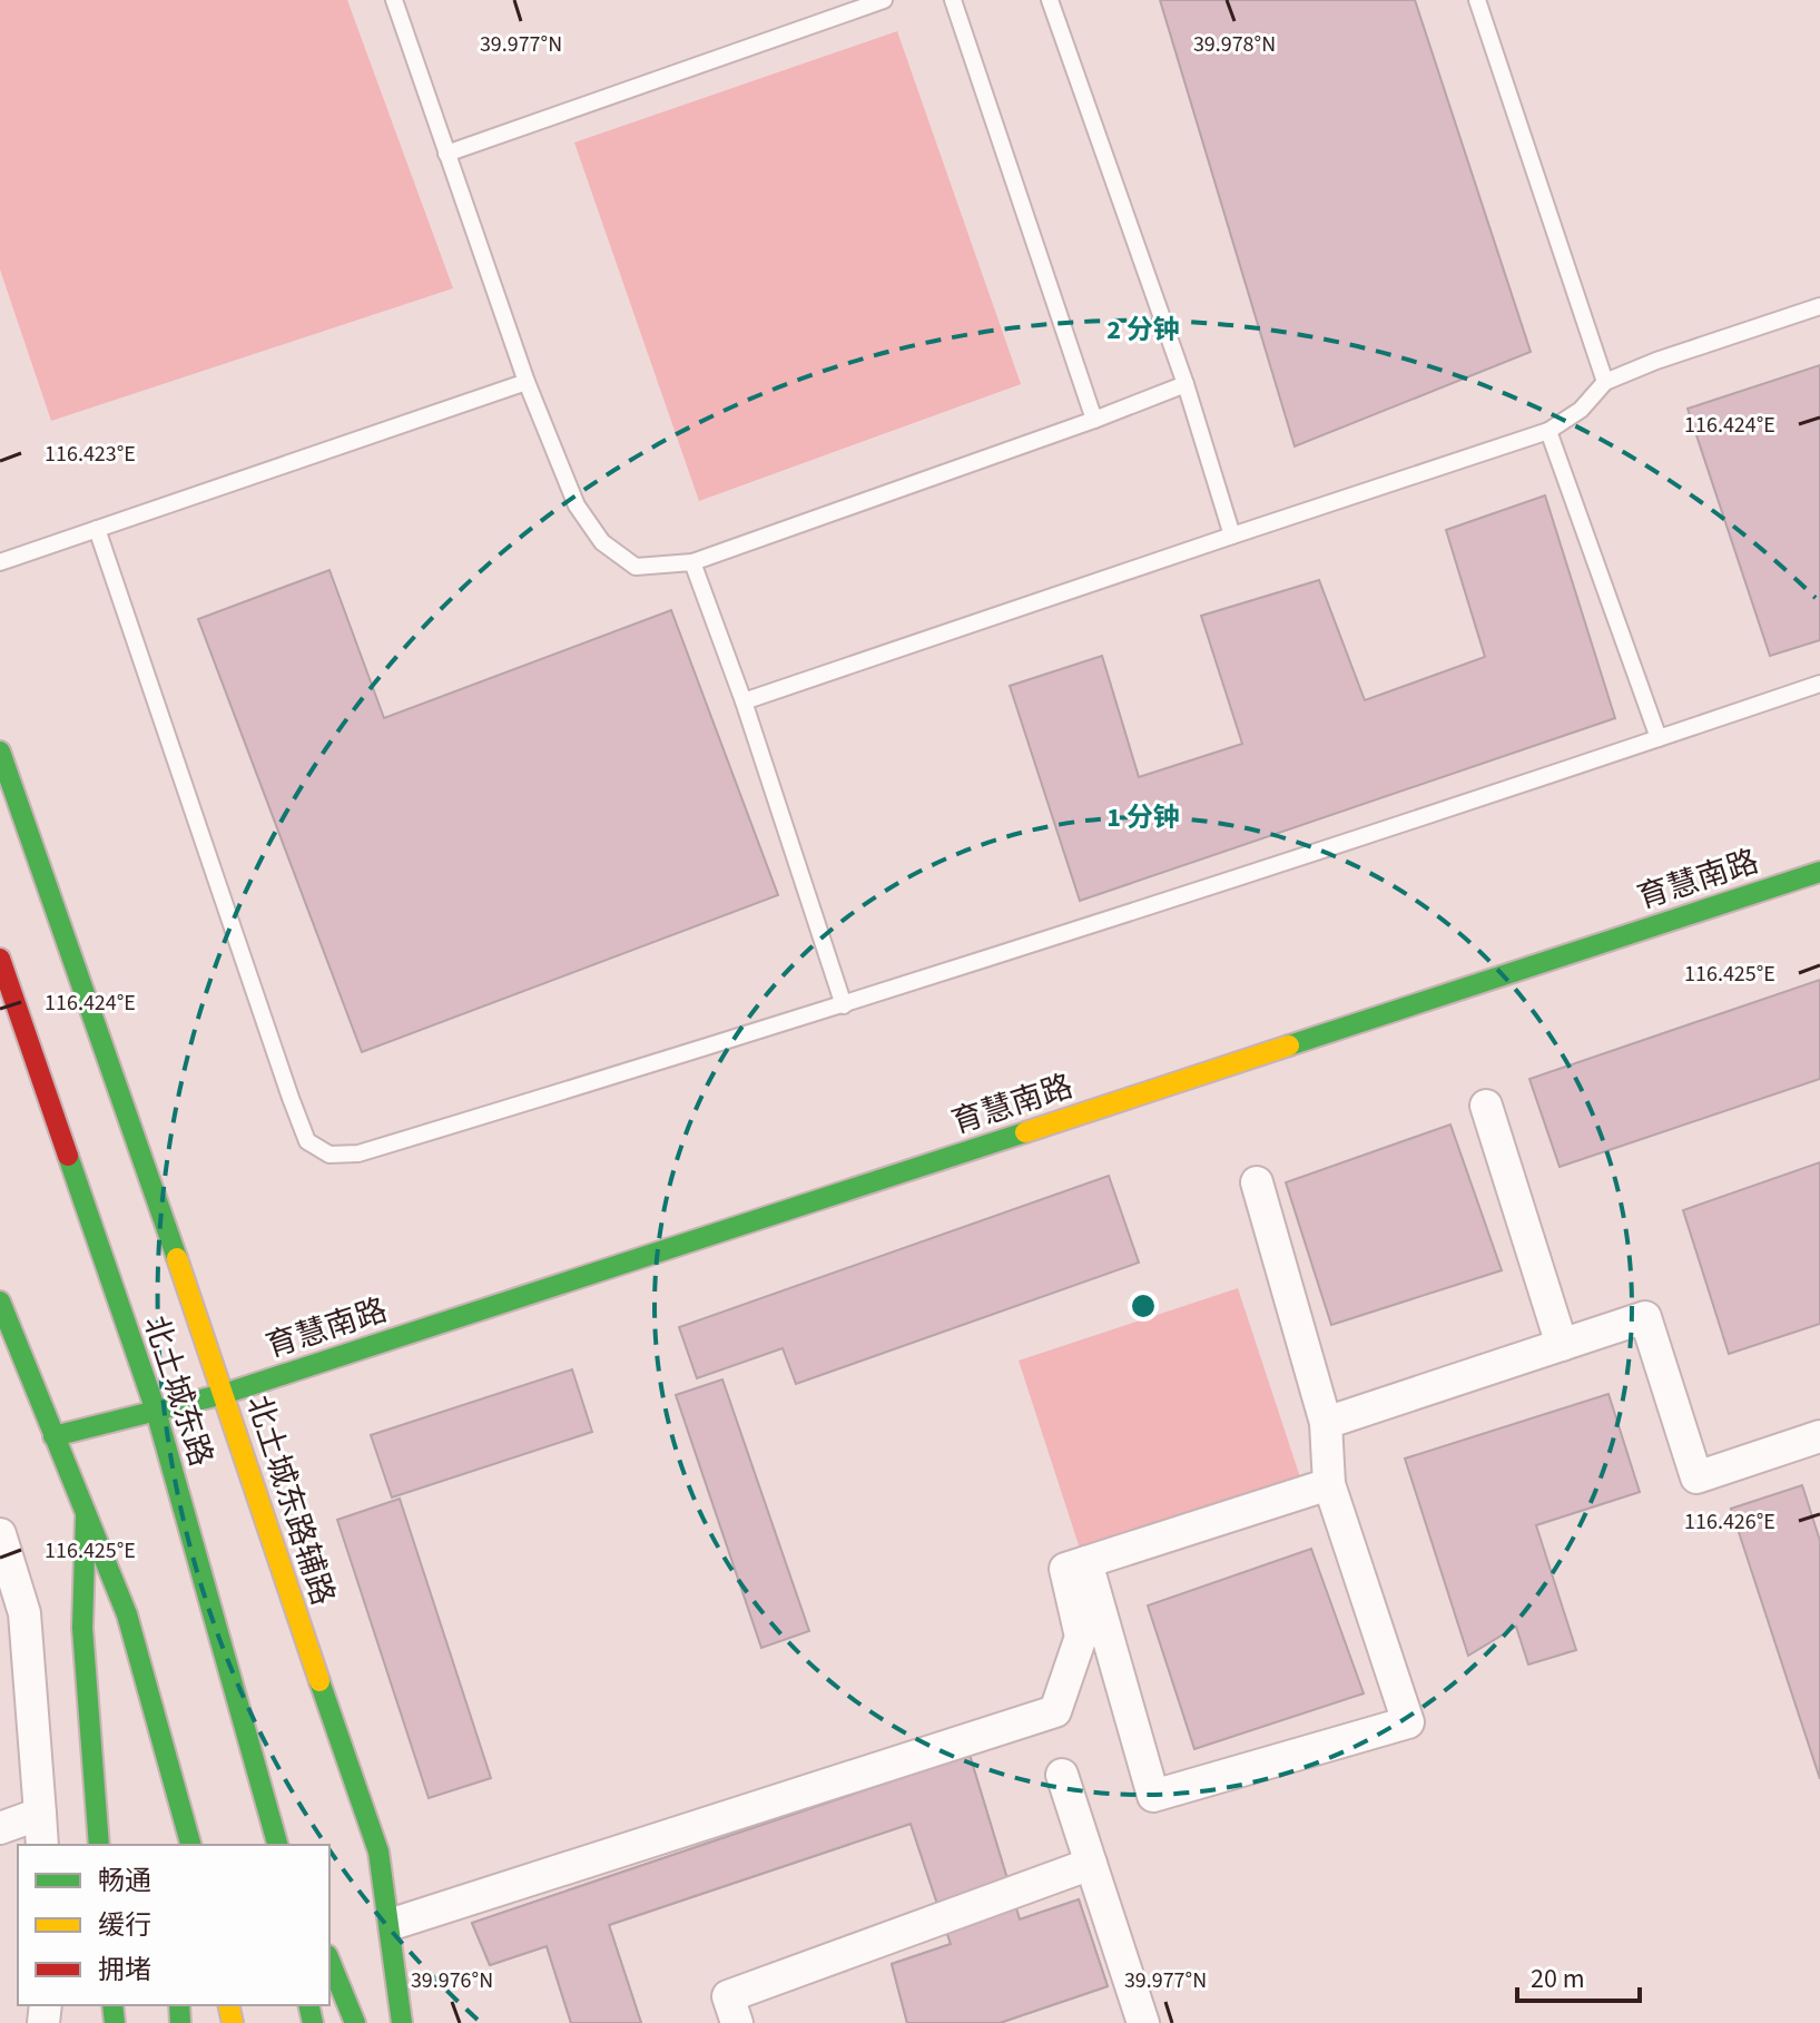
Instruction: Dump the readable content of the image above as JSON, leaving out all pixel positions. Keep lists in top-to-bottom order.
{
  "streets": {
    "street": ["育慧南路", "北土城东路", "北土城东路辅路"]
  },
  "crossings": [
    ["育慧南路", "北土城东路"],
    ["育慧南路", "北土城东路辅路"]
  ],
  "legend": ["畅通", "缓行", "拥堵"],
  "scale_bar": "20 m",
  "coordinates": [
    "39.977°N",
    "39.978°N",
    "116.424°E",
    "116.423°E",
    "116.425°E",
    "116.426°E",
    "39.976°N"
  ],
  "rings": ["2 分钟", "1 分钟"]
}
